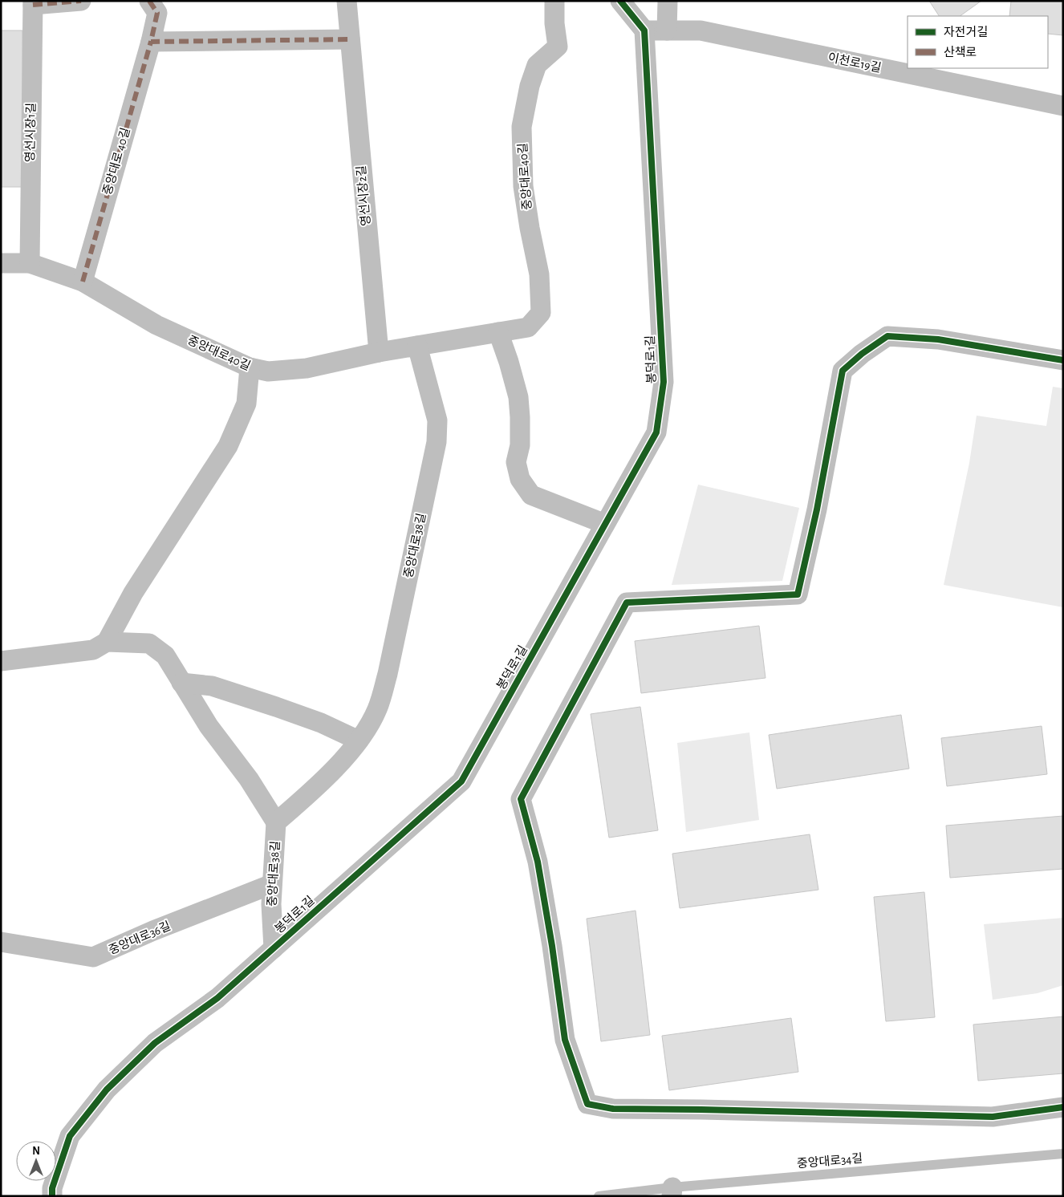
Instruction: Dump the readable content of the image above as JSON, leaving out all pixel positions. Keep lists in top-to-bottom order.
{
  "streets": {
    "street": [
      "이천로19길",
      "영선시장1길",
      "중앙대로 40길",
      "중앙대로40길",
      "영선시장2길",
      "봉덕로1길",
      "중앙대로38길",
      "중앙대로36길"
    ],
    "lane": ["중앙대로34길"]
  },
  "crossings": [
    ["이천로19길", "봉덕로1길"],
    ["영선시장1길", "중앙대로40길"],
    ["중앙대로 40길", "중앙대로40길"],
    ["중앙대로40길", "영선시장2길"],
    ["중앙대로40길", "중앙대로38길"],
    ["봉덕로1길", "중앙대로38길"],
    ["중앙대로38길", "중앙대로36길"]
  ],
  "legend": ["자전거길", "산책로"],
  "north": "top"
}
